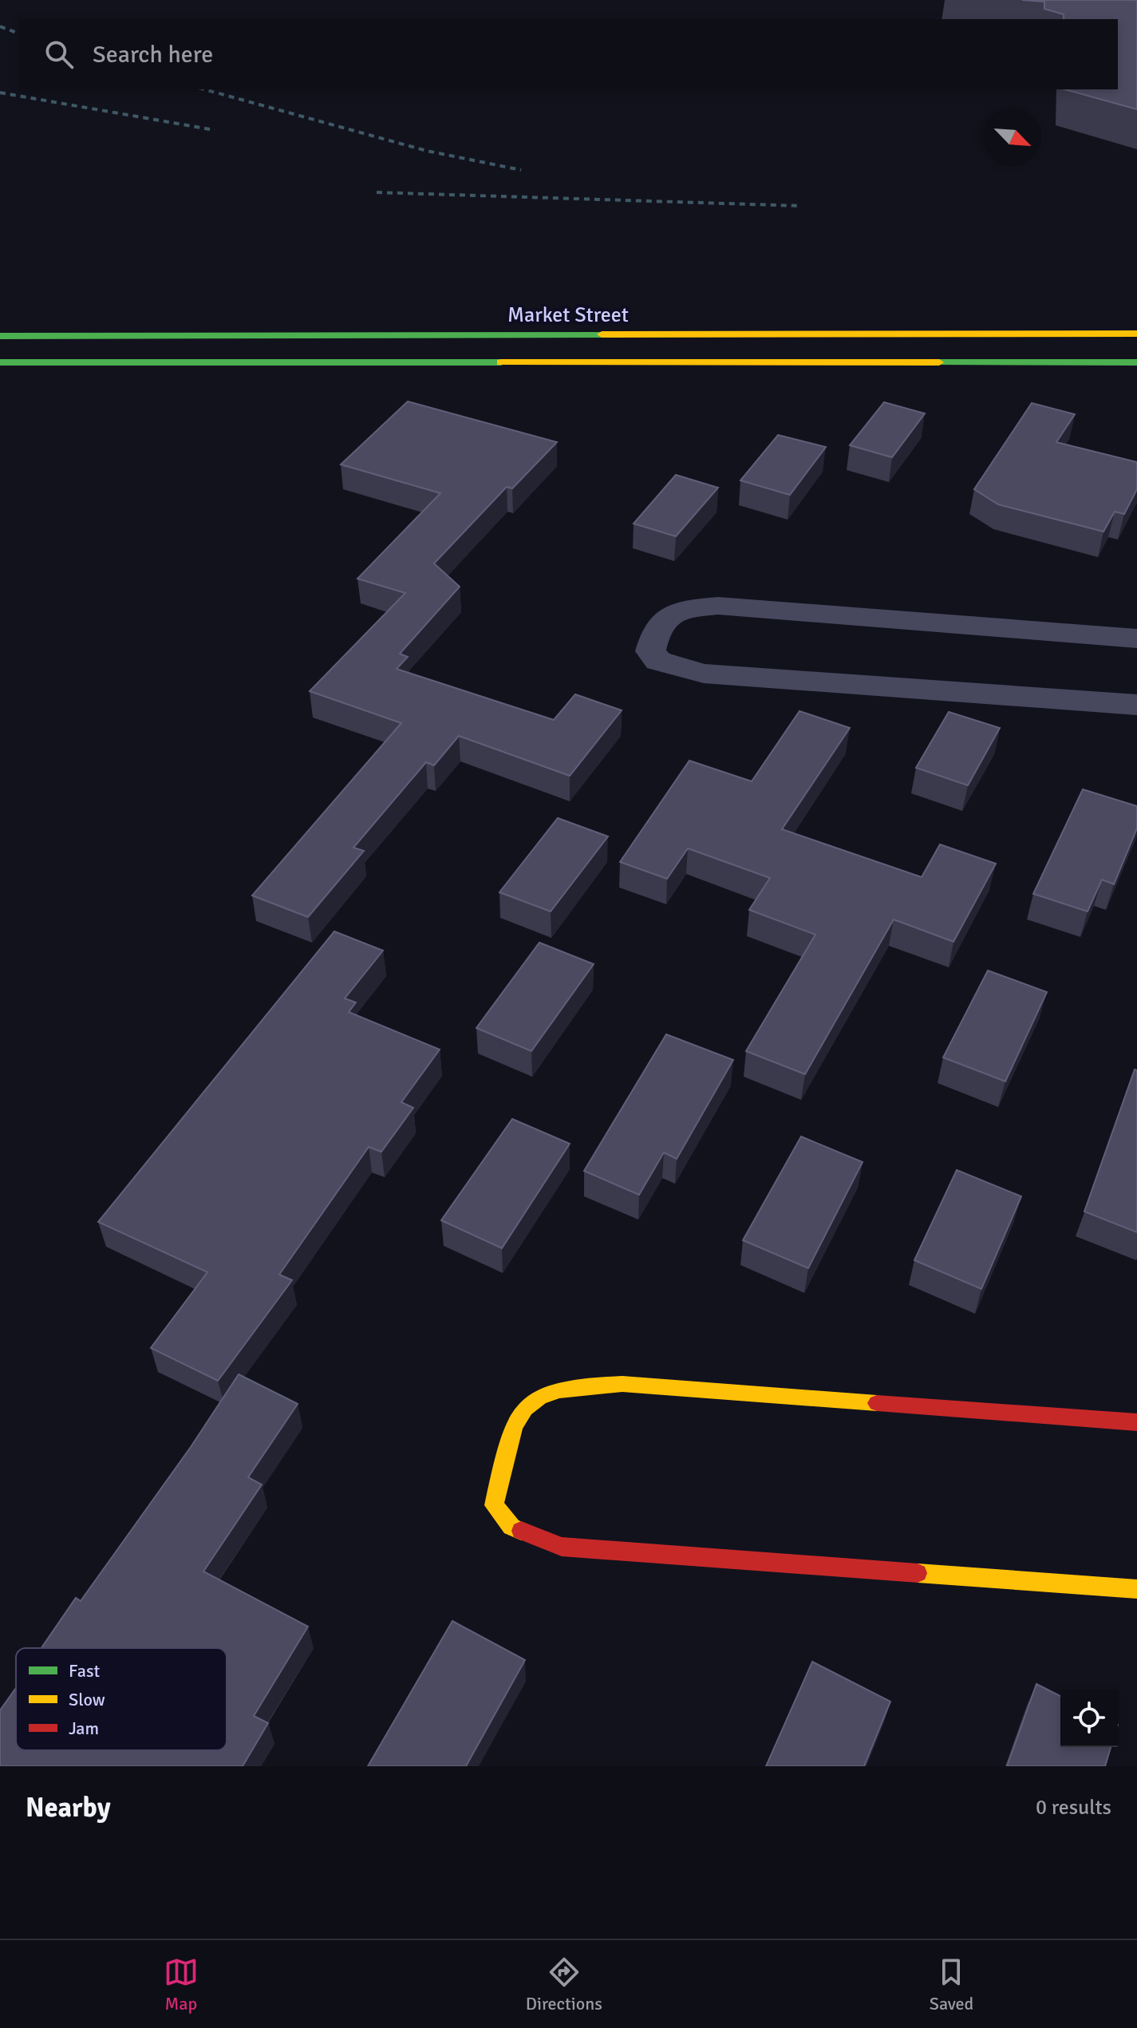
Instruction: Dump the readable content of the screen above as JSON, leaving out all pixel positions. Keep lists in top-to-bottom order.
{
  "streets": {
    "main road": ["Market Street"]
  },
  "legend": ["Fast", "Slow", "Jam"],
  "north": "bottom right",
  "page": {
    "search": "Search here",
    "heading": ["Nearby", "0 results"],
    "nav": ["Map", "Directions", "Saved"]
  }
}
